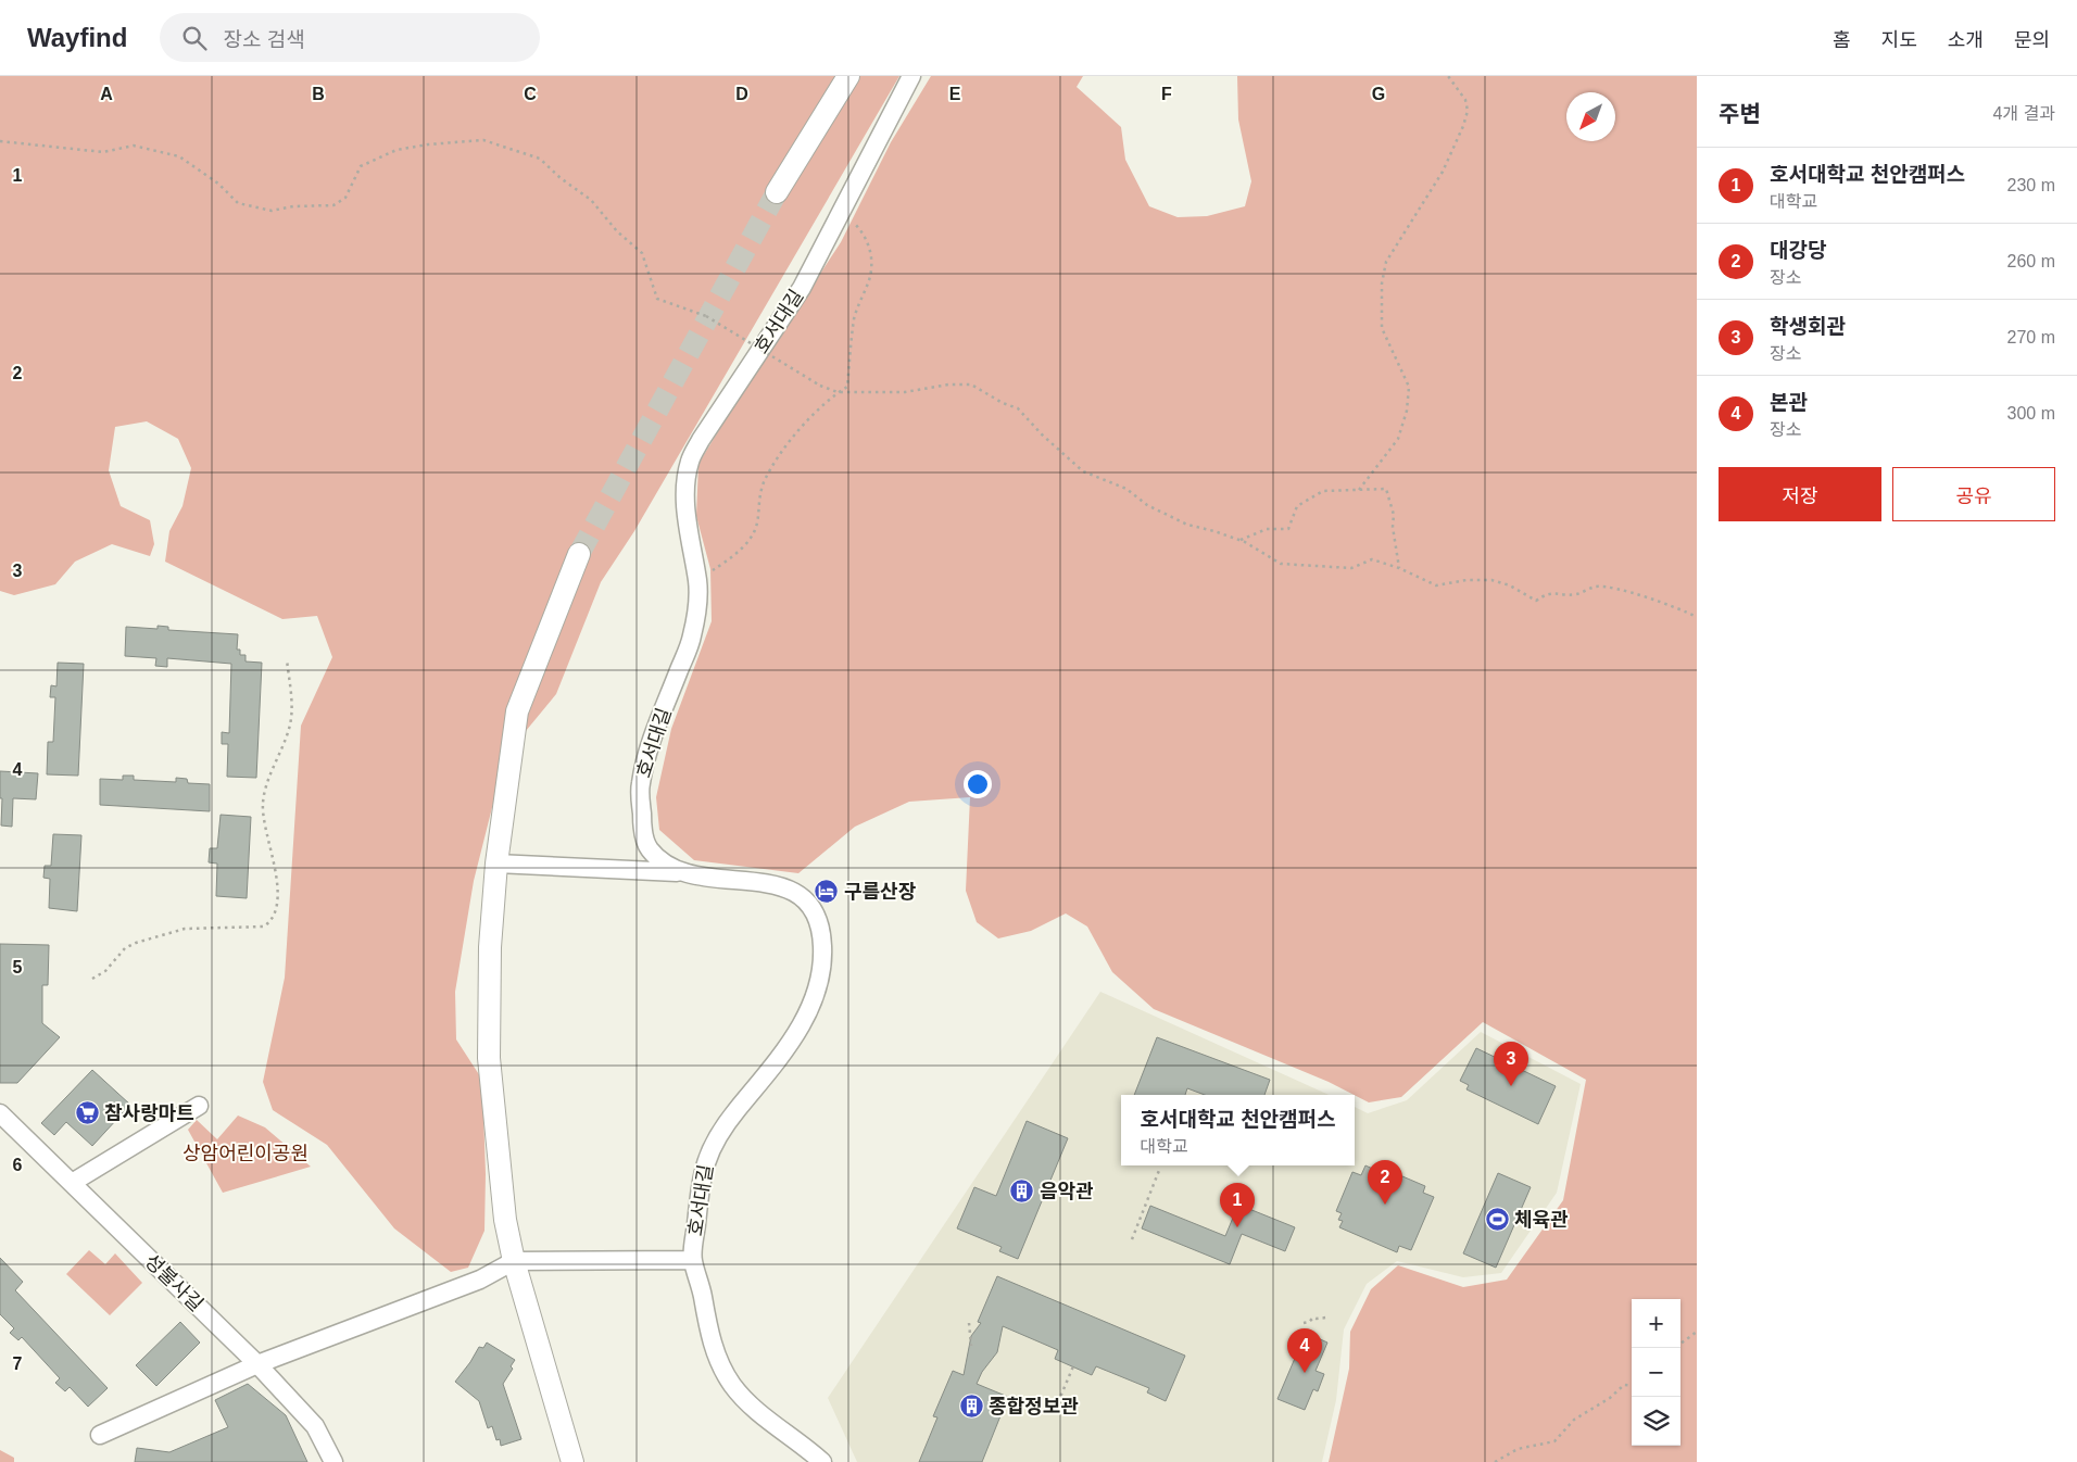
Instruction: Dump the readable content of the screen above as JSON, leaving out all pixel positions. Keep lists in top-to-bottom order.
{
  "streets": {
    "street": ["호서대길", "성불사길"]
  },
  "parks": ["상암어린이공원"],
  "places": {
    "hotel": ["구름산장"],
    "supermarket": ["참사랑마트"],
    "building": ["음악관", "종합정보관"],
    "sports": ["체육관"]
  },
  "north": "bottom left",
  "page": {
    "header": "Wayfind",
    "search": "장소 검색",
    "nav": [
      "홈",
      "지도",
      "소개",
      "문의"
    ],
    "heading": ["주변", "4개 결과"],
    "list": [
      {
        "mark": "1",
        "name": "호서대학교 천안캠퍼스",
        "note": "대학교",
        "value": "230 m"
      },
      {
        "mark": "2",
        "name": "대강당",
        "note": "장소",
        "value": "260 m"
      },
      {
        "mark": "3",
        "name": "학생회관",
        "note": "장소",
        "value": "270 m"
      },
      {
        "mark": "4",
        "name": "본관",
        "note": "장소",
        "value": "300 m"
      }
    ],
    "buttons": ["저장", "공유"],
    "pins": [
      "3",
      "2",
      "1",
      "4"
    ],
    "popup": ["호서대학교 천안캠퍼스", "대학교"],
    "map_buttons": ["+", "−"]
  },
  "grid": {
    "columns": [
      "A",
      "B",
      "C",
      "D",
      "E",
      "F",
      "G"
    ],
    "rows": [
      "1",
      "2",
      "3",
      "4",
      "5",
      "6",
      "7"
    ]
  }
}
